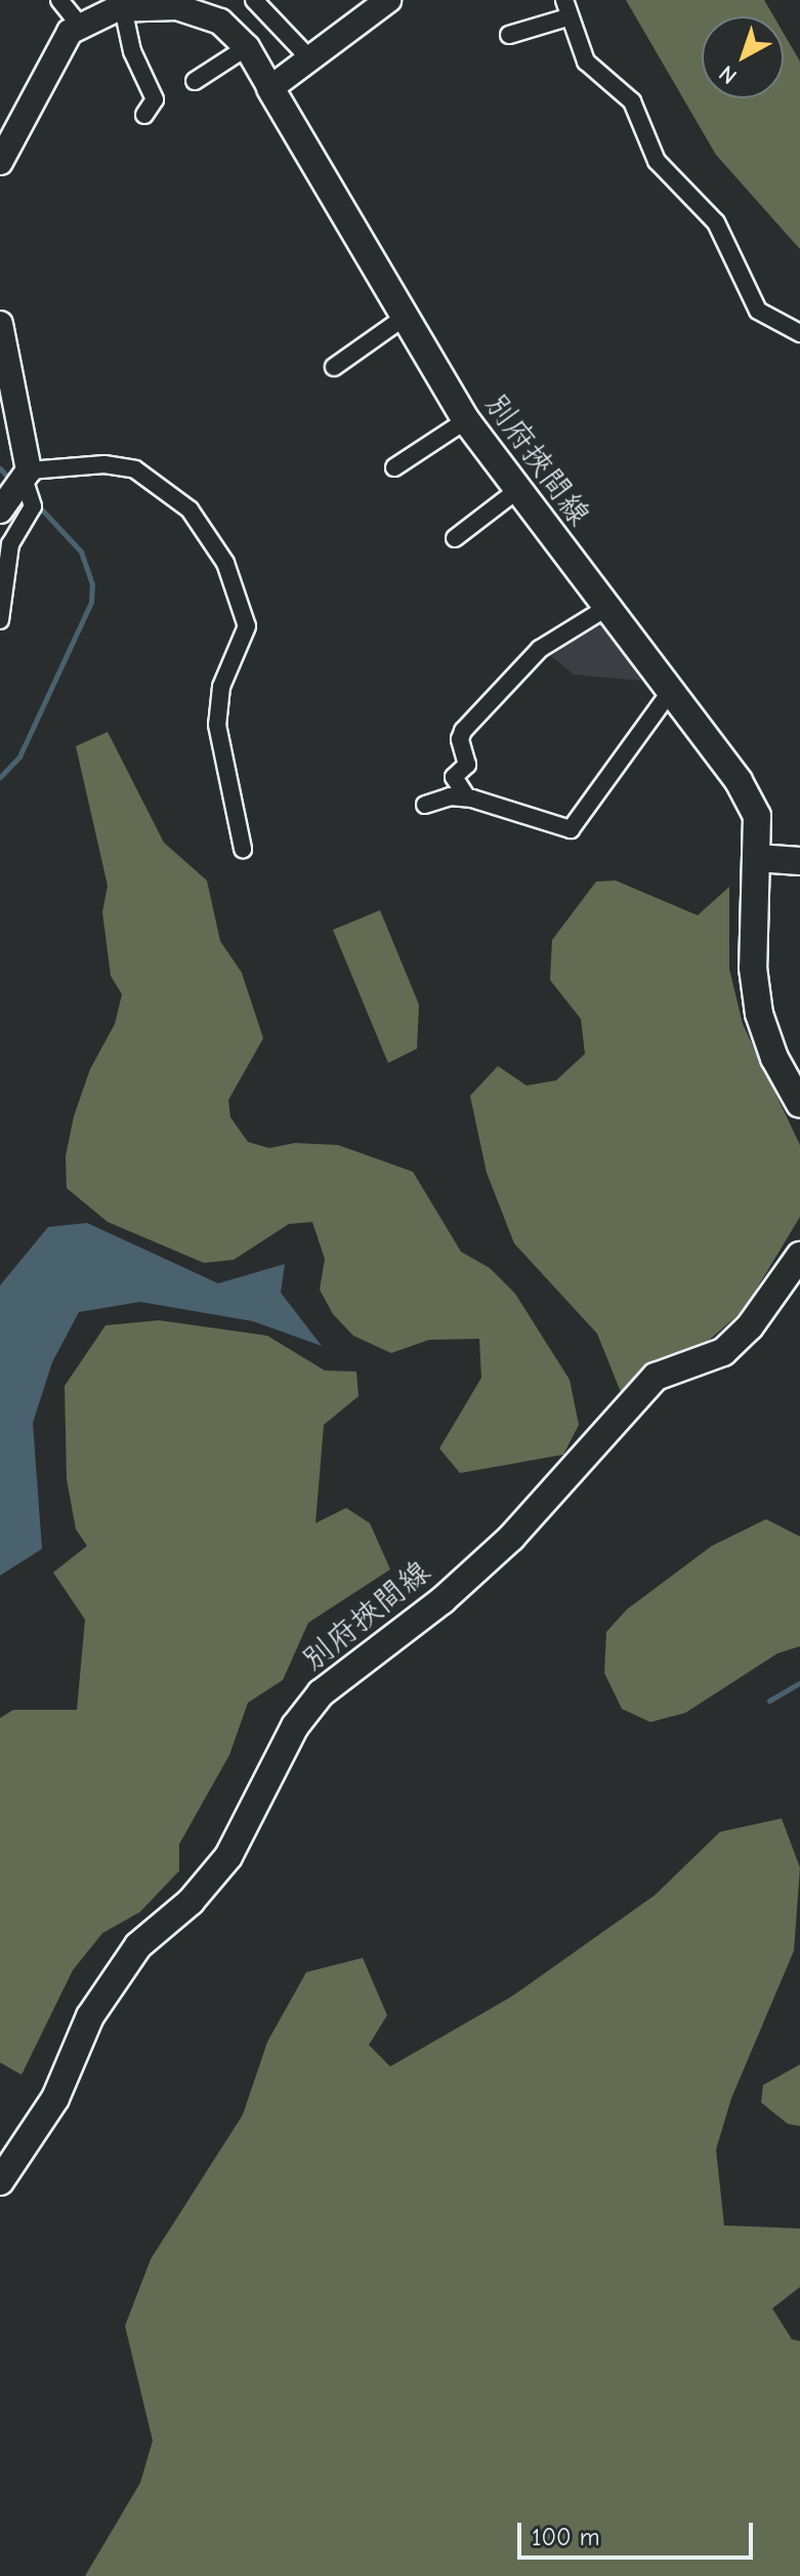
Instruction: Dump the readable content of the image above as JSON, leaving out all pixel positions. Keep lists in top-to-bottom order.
{
  "streets": {
    "main road": ["別府挾間線"]
  },
  "scale_bar": "100 m",
  "north": "bottom left"
}
